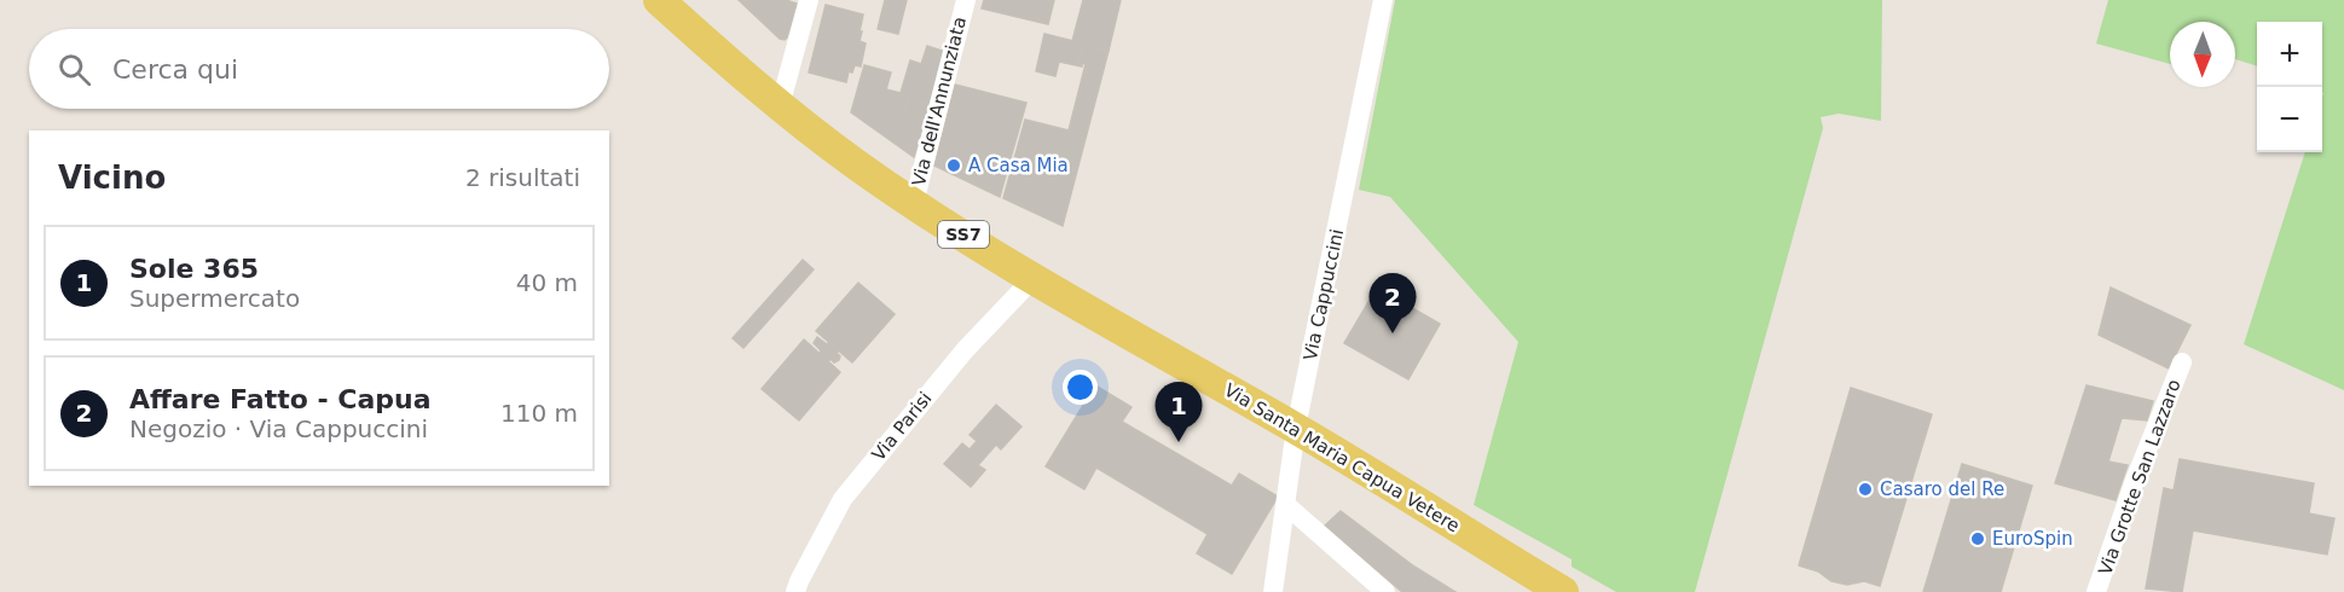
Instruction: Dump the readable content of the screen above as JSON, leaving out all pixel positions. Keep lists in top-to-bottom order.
{
  "streets": {
    "main road": ["SS7", "Via Santa Maria Capua Vetere"],
    "street": [
      "Via dell'Annunziata",
      "Via Cappuccini",
      "Via Parisi",
      "Via Grotte San Lazzaro"
    ]
  },
  "crossings": [
    ["Via dell'Annunziata", "Via Santa Maria Capua Vetere"],
    ["Via Cappuccini", "Via Santa Maria Capua Vetere"],
    ["Via Parisi", "Via Santa Maria Capua Vetere"]
  ],
  "places": ["A Casa Mia", "Casaro del Re", "EuroSpin"],
  "north": "bottom",
  "page": {
    "map_buttons": ["+", "−"],
    "search": "Cerca qui",
    "heading": ["Vicino", "2 risultati"],
    "list": [
      {
        "mark": "1",
        "name": "Sole 365",
        "note": "Supermercato",
        "value": "40 m"
      },
      {
        "mark": "2",
        "name": "Affare Fatto - Capua",
        "note": "Negozio · Via Cappuccini",
        "value": "110 m"
      }
    ],
    "pins": ["2", "1"]
  }
}
